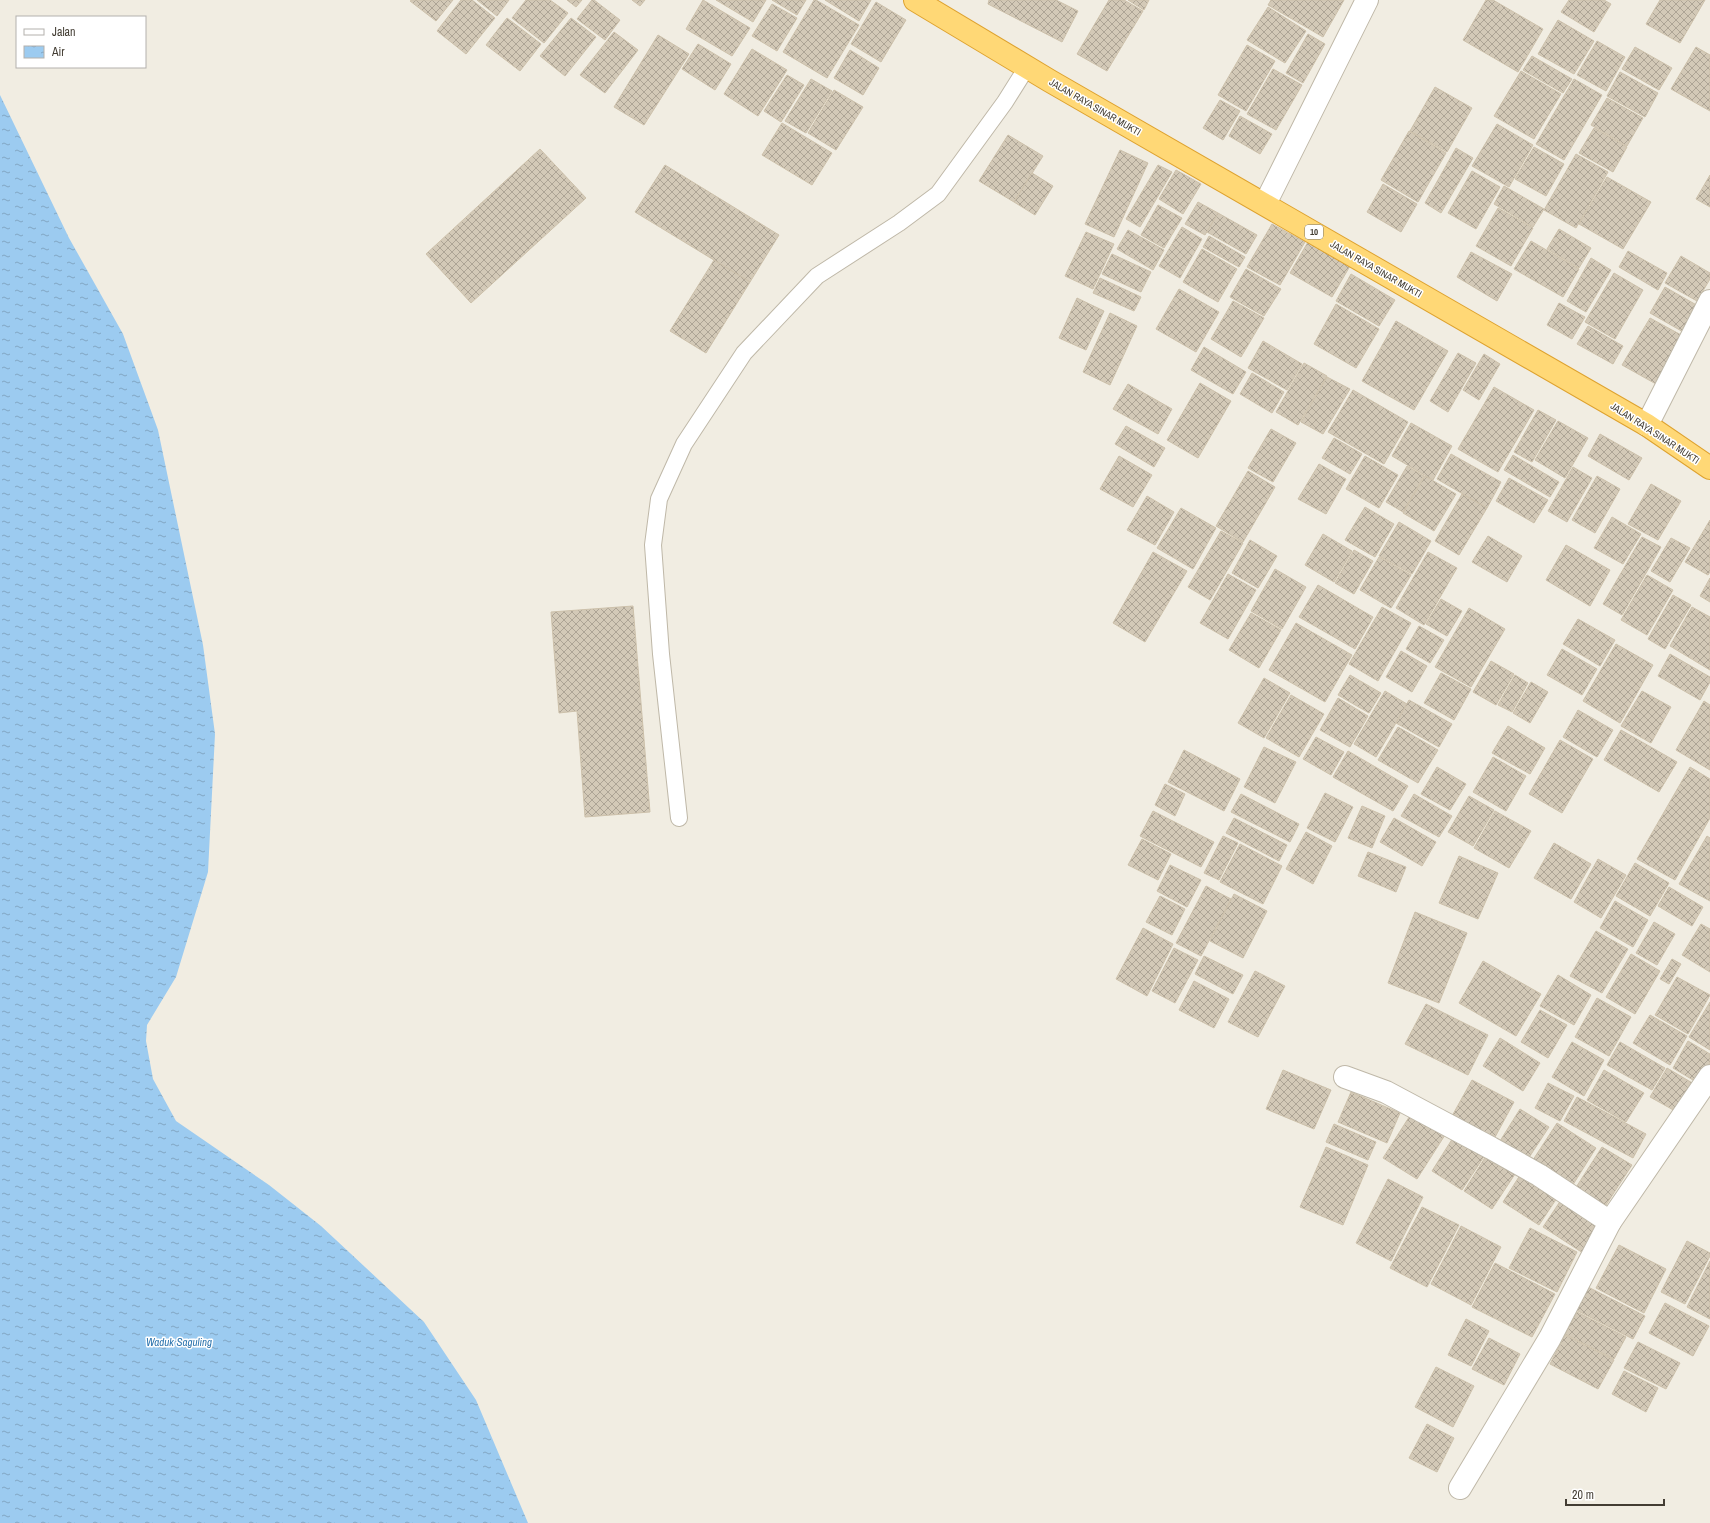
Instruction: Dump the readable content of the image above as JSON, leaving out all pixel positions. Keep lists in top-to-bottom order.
{
  "streets": {
    "highway": ["JALAN RAYA SINAR MUKTI", "10"]
  },
  "water": ["Waduk Saguling"],
  "legend": ["Jalan", "Air"],
  "scale_bar": "20 m"
}
